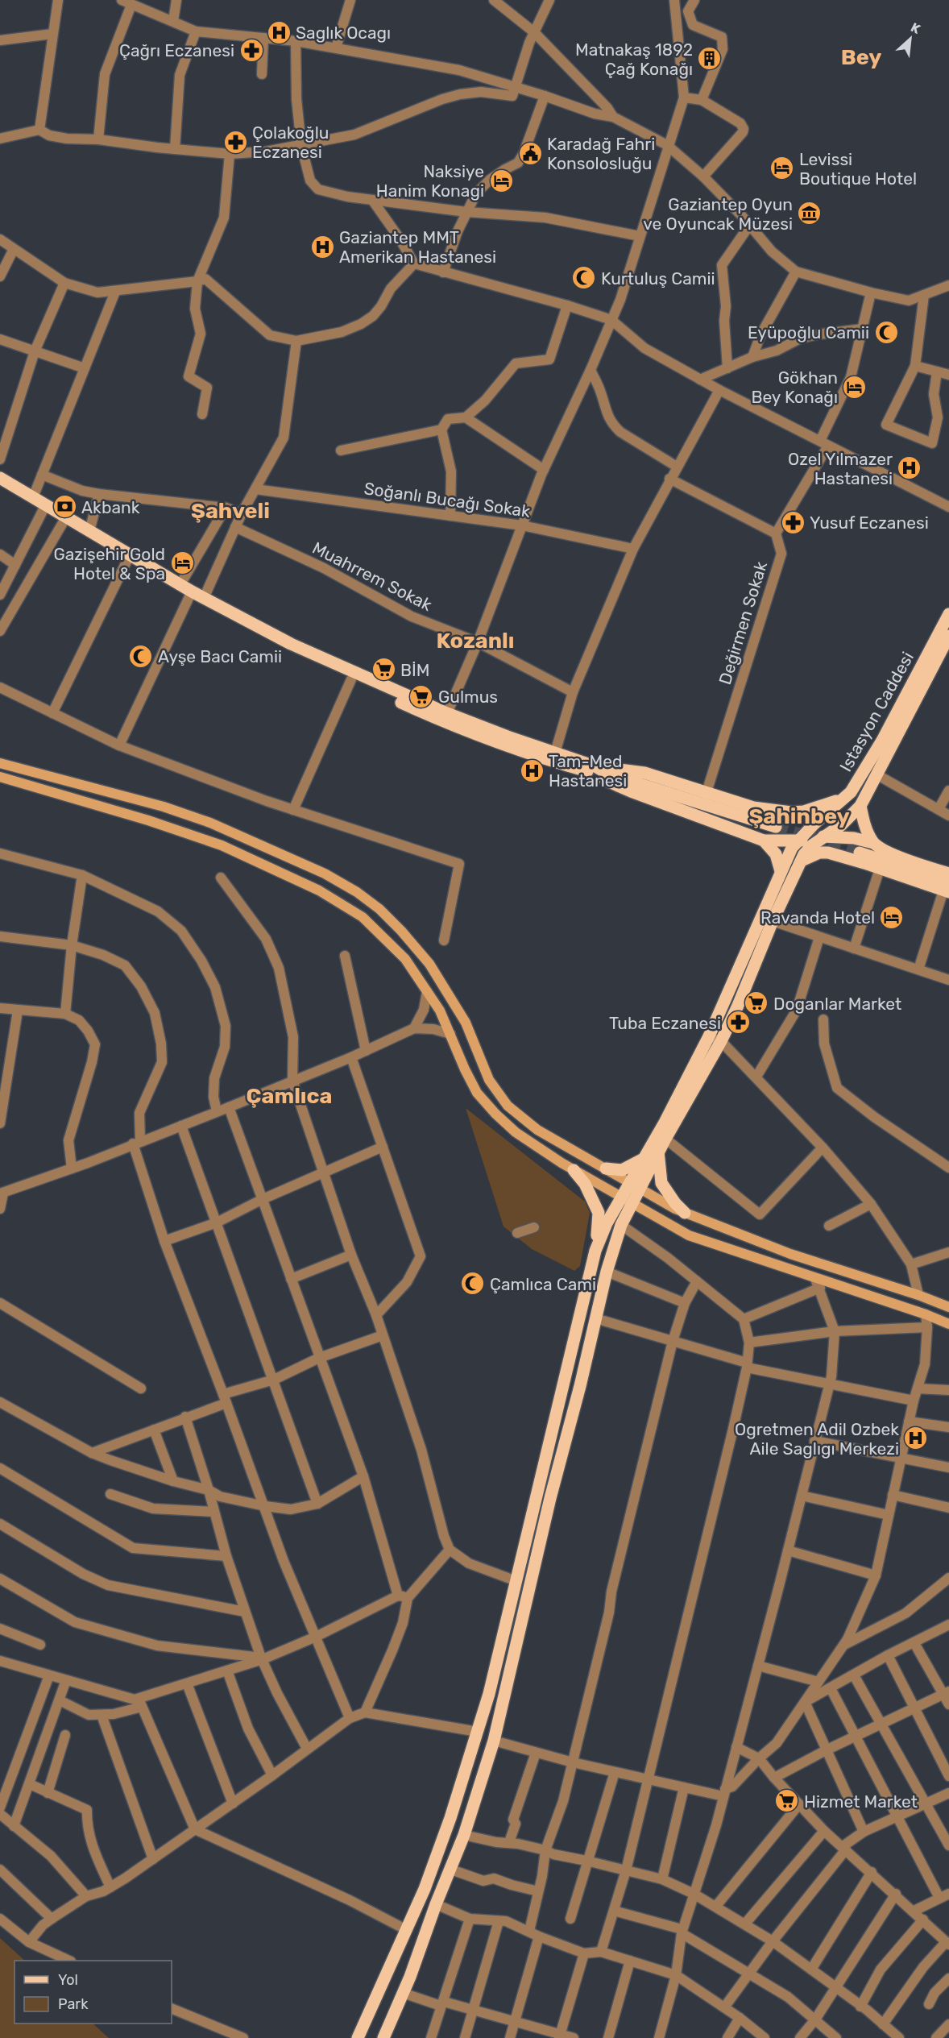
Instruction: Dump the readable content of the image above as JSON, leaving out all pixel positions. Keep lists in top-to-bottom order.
{
  "streets": {
    "main road": ["Istasyon Caddesi"],
    "street": ["Soğanlı Bucağı Sokak", "Muahrrem Sokak", "Değirmen Sokak"]
  },
  "districts": [
    "Bey",
    "Şahveli",
    "Kozanlı",
    "Şahinbey",
    "Çamlıca"
  ],
  "places": {
    "hospital": [
      "Saglık Ocagı",
      "Gaziantep MMT Amerikan Hastanesi",
      "Ozel Yılmazer Hastanesi",
      "Tam-Med Hastanesi",
      "Ogretmen Adil Ozbek Aile Saglıgı Merkezi"
    ],
    "pharmacy": [
      "Çağrı Eczanesi",
      "Çolakoğlu Eczanesi",
      "Yusuf Eczanesi",
      "Tuba Eczanesi"
    ],
    "building": ["Matnakaş 1892 Çağ Konağı"],
    "public building": ["Karadağ Fahri Konsolosluğu"],
    "hotel": [
      "Levissi Boutique Hotel",
      "Naksiye Hanim Konagi",
      "Gökhan Bey Konağı",
      "Gazişehir Gold Hotel & Spa",
      "Ravanda Hotel"
    ],
    "museum": ["Gaziantep Oyun ve Oyuncak Müzesi"],
    "mosque": [
      "Kurtuluş Camii",
      "Eyüpoğlu Camii",
      "Ayşe Bacı Camii",
      "Çamlıca Cami"
    ],
    "bank": ["Akbank"],
    "supermarket": [
      "BİM",
      "Gulmus",
      "Doganlar Market",
      "Hizmet Market"
    ]
  },
  "legend": ["Yol", "Park"],
  "north": "top right"
}
